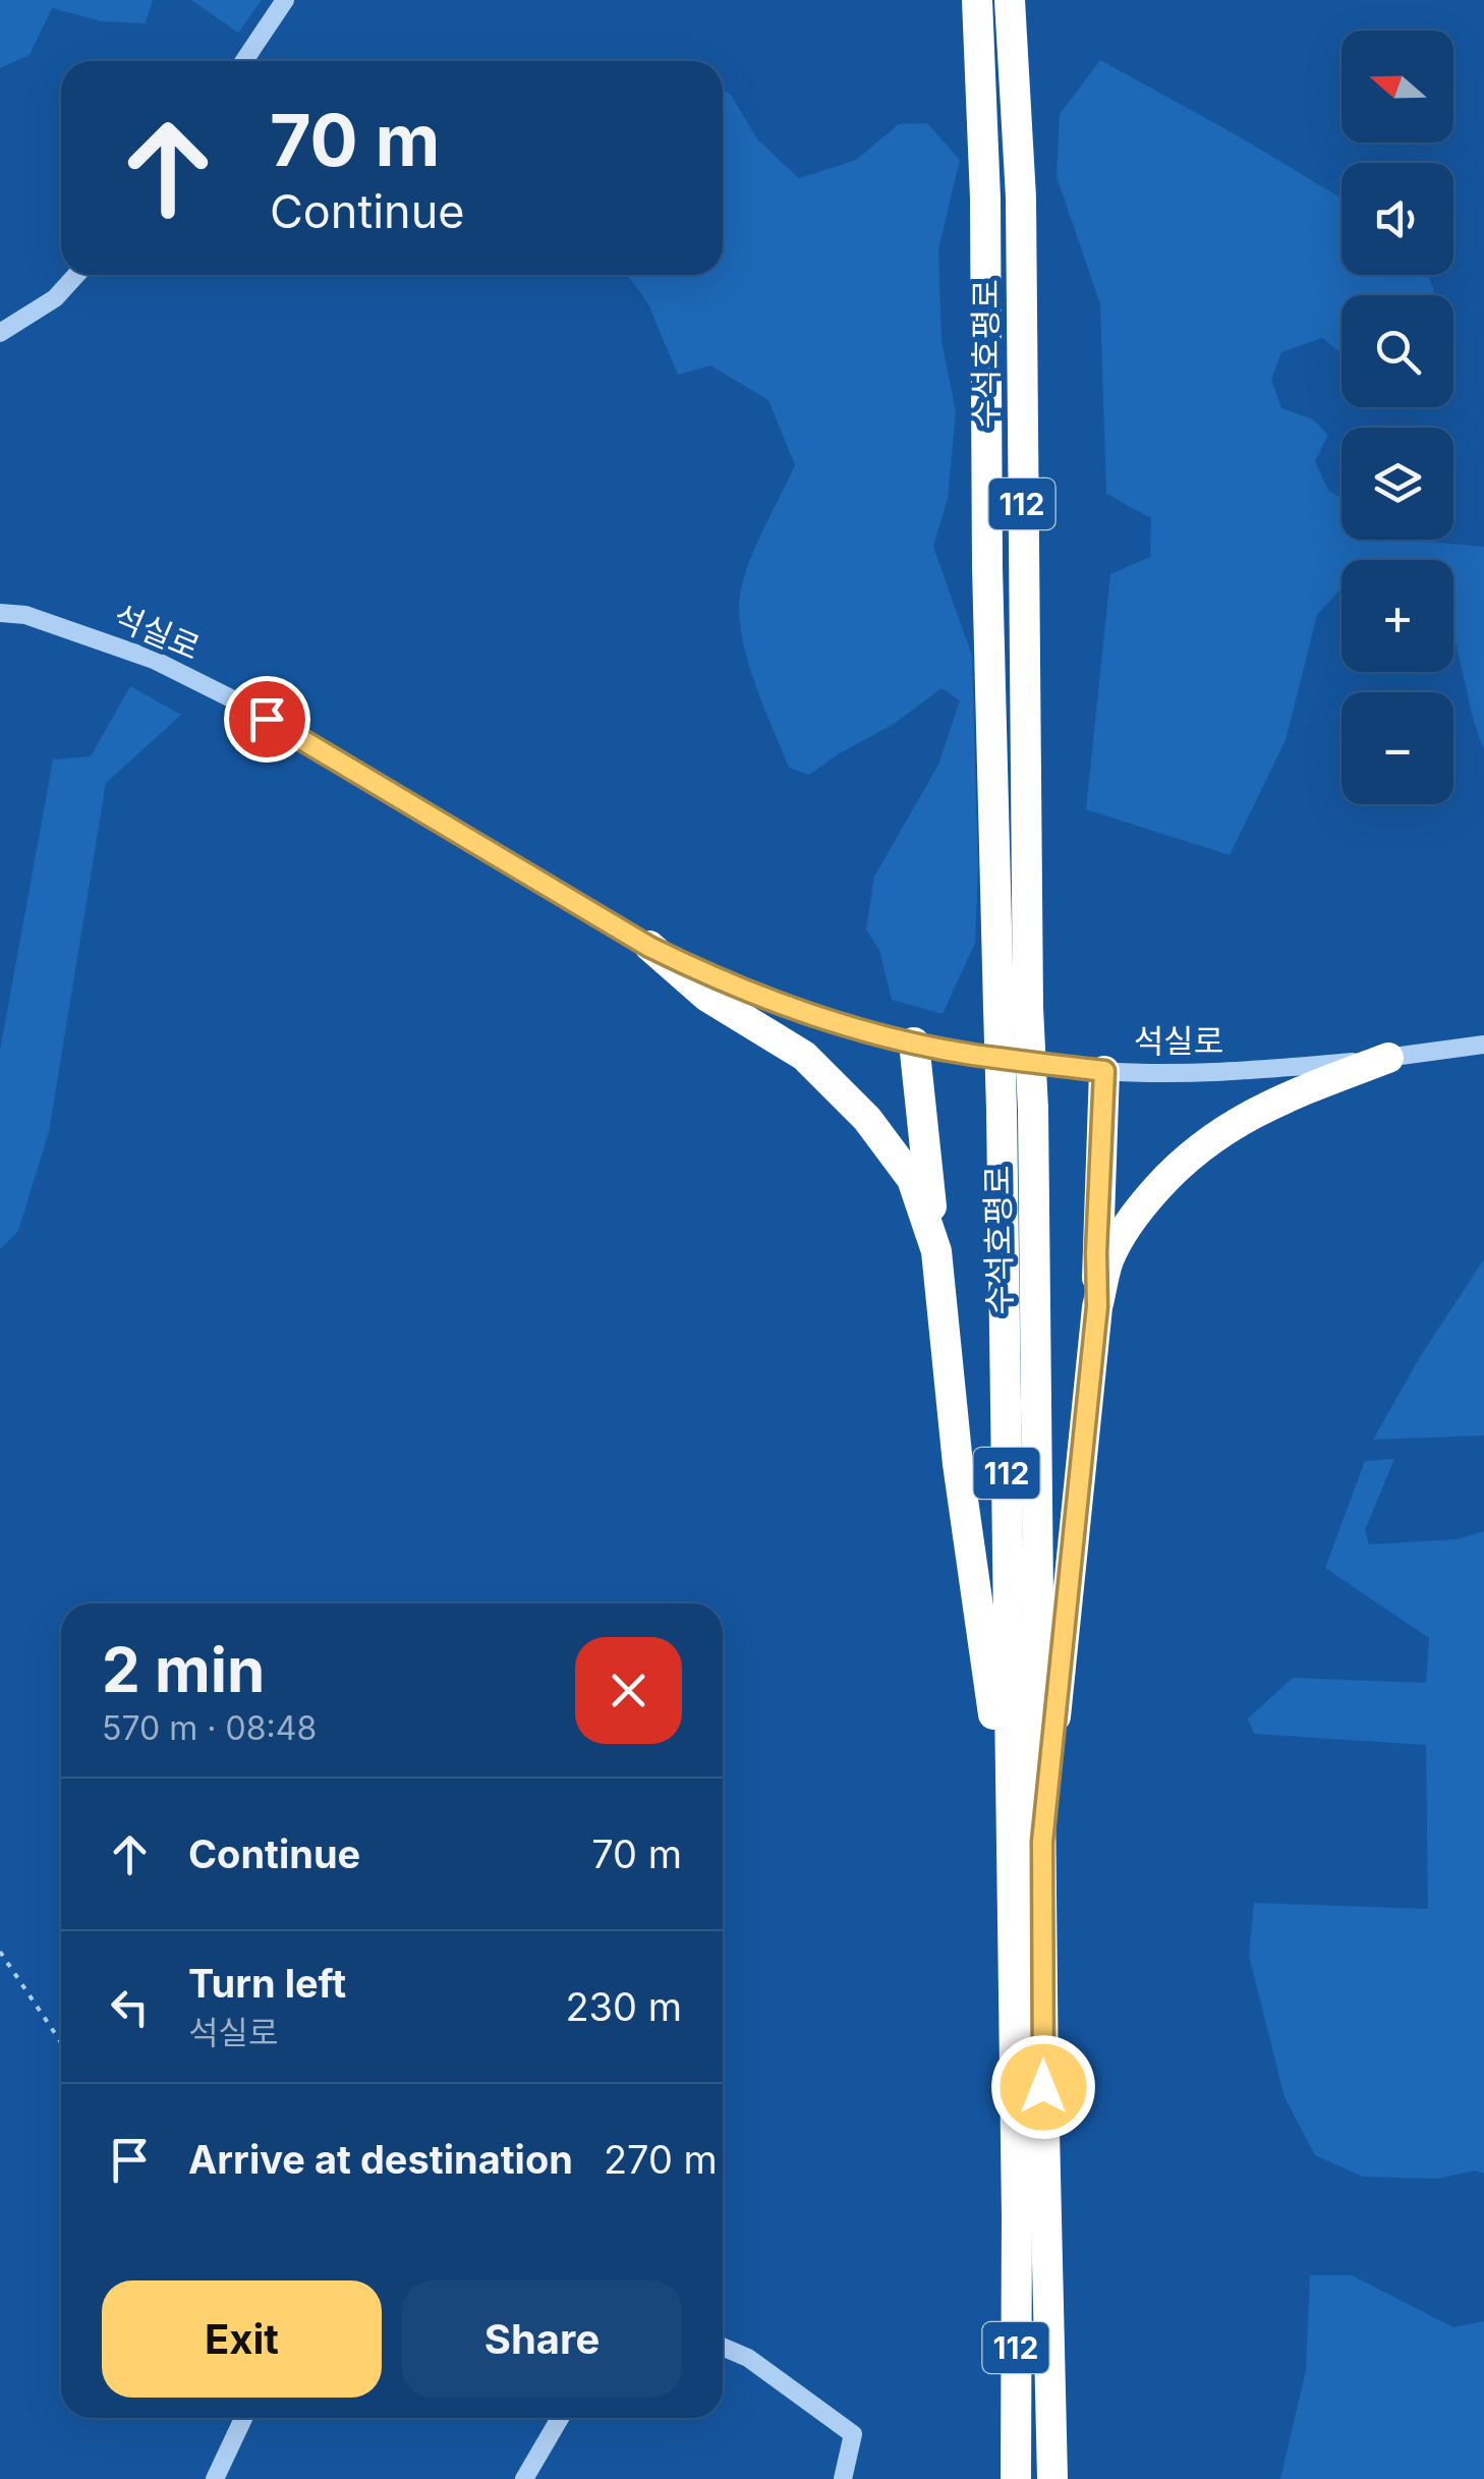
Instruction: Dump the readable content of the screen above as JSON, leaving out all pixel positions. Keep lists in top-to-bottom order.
{
  "streets": {
    "highway": ["수석호평로", "112"],
    "street": ["석실로"]
  },
  "north": "left",
  "page": {
    "map_buttons": ["+", "−"],
    "turn": ["70 m", "Continue"],
    "heading": ["2 min", "570 m · 08:48"],
    "list": [
      {
        "name": "Continue",
        "value": "70 m"
      },
      {
        "name": "Turn left",
        "note": "석실로",
        "value": "230 m"
      },
      {
        "name": "Arrive at destination",
        "value": "270 m"
      }
    ],
    "buttons": ["Exit", "Share"]
  }
}
